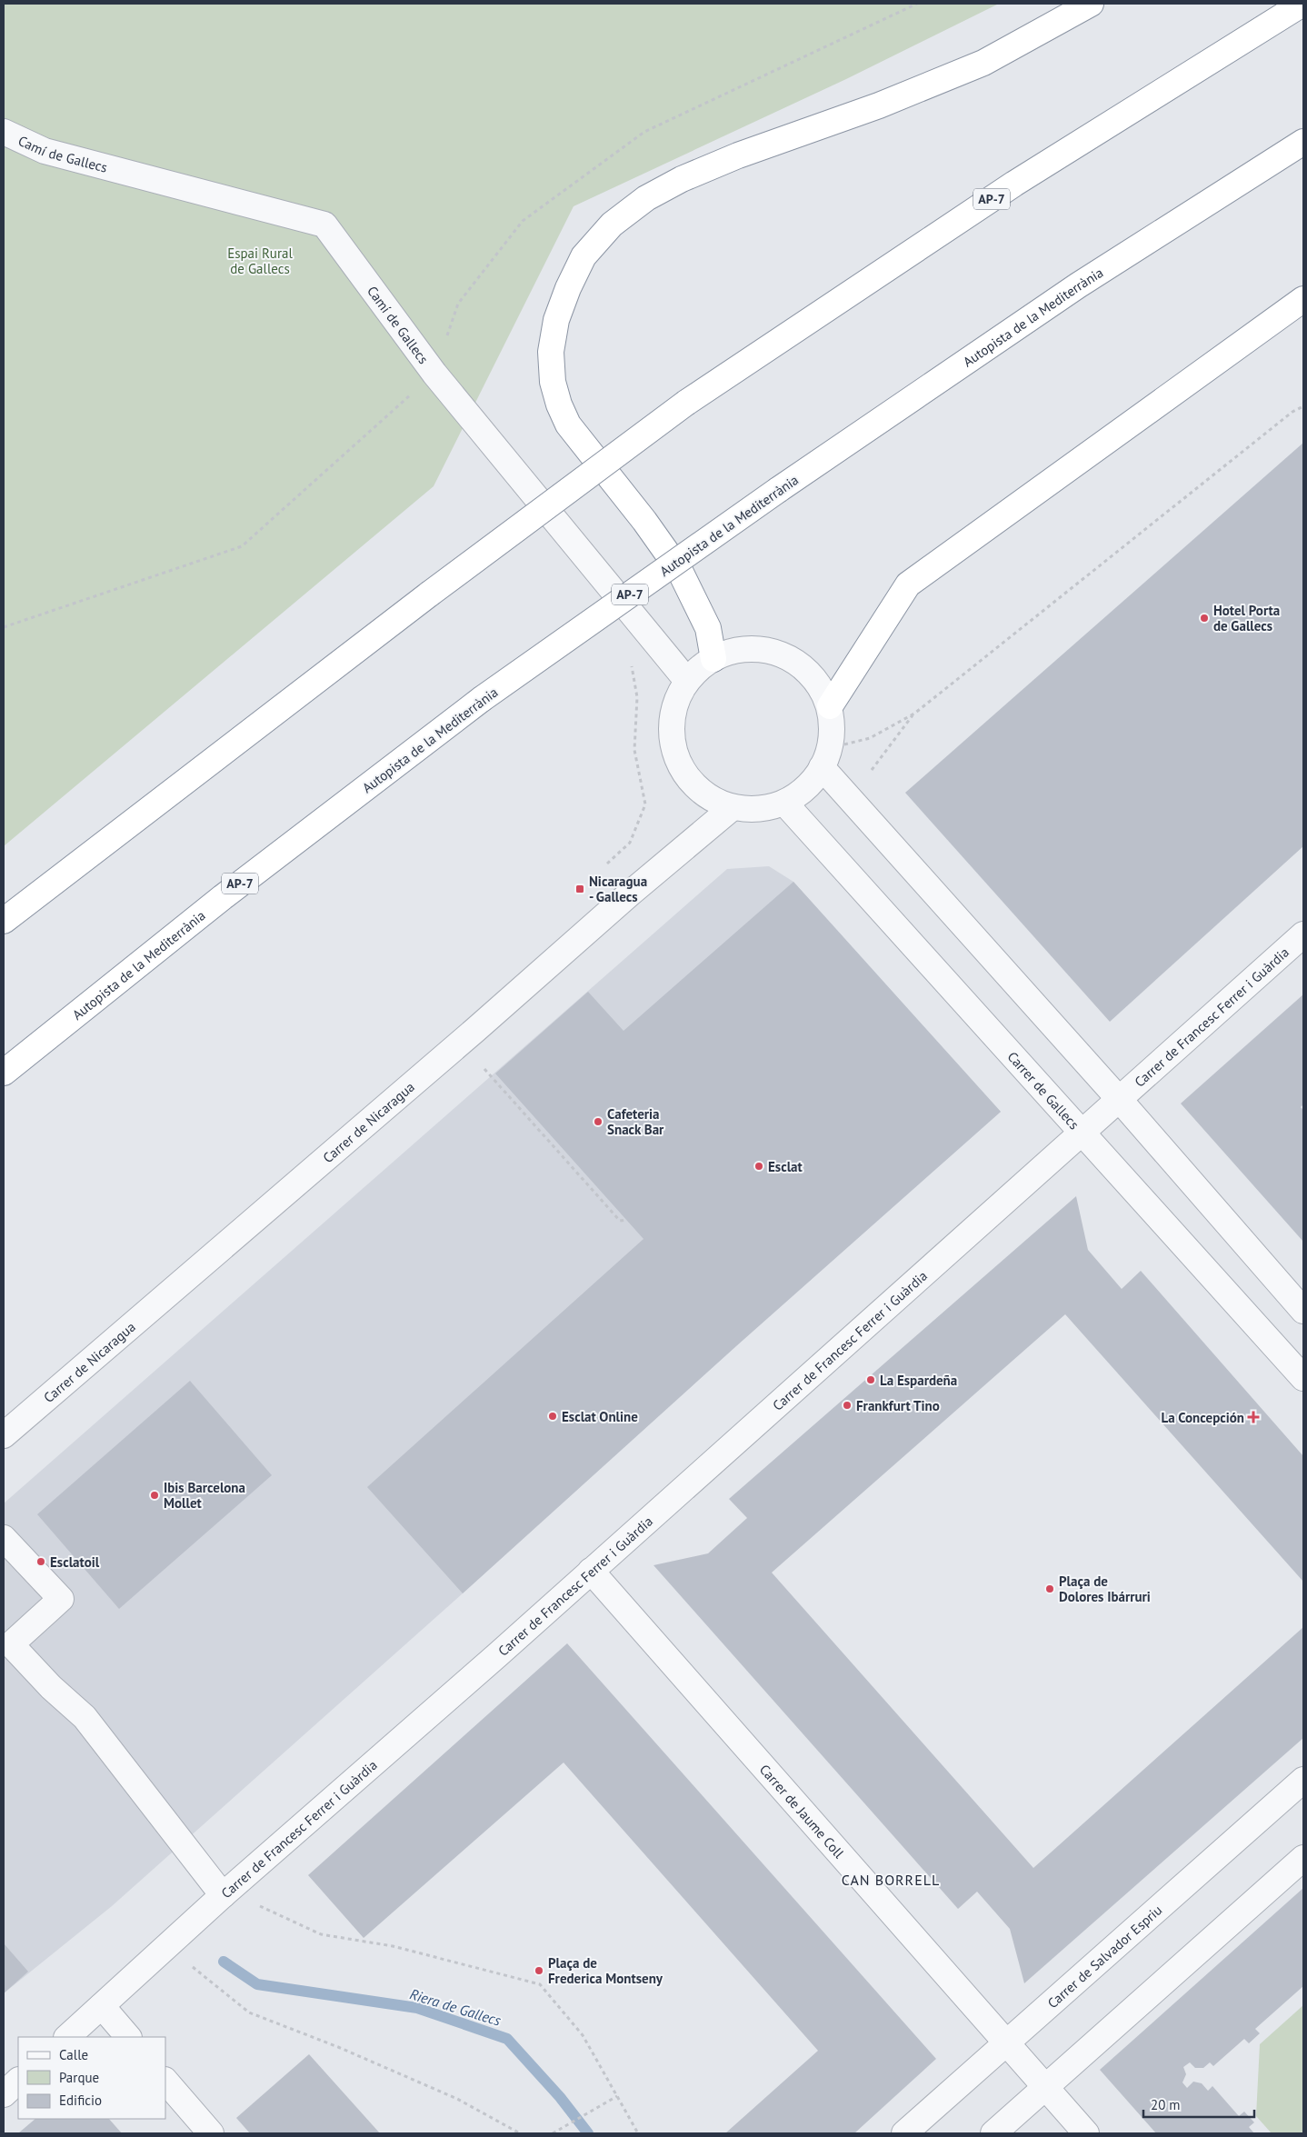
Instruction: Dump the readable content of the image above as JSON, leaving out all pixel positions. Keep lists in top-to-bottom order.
{
  "streets": {
    "highway": ["AP-7", "Autopista de la Mediterrània"],
    "street": [
      "Camí de Gallecs",
      "Carrer de Francesc Ferrer i Guàrdia",
      "Carrer de Gallecs",
      "Carrer de Nicaragua",
      "Carrer de Jaume Coll",
      "Carrer de Salvador Espriu"
    ]
  },
  "crossings": [
    ["Camí de Gallecs", "Carrer de Gallecs"],
    ["Camí de Gallecs", "Carrer de Nicaragua"],
    ["Carrer de Francesc Ferrer i Guàrdia", "Carrer de Gallecs"],
    ["Carrer de Francesc Ferrer i Guàrdia", "Carrer de Jaume Coll"],
    ["Carrer de Gallecs", "Carrer de Nicaragua"],
    ["Carrer de Jaume Coll", "Carrer de Salvador Espriu"]
  ],
  "districts": ["CAN BORRELL"],
  "water": ["Riera de Gallecs"],
  "parks": ["Espai Rural de Gallecs"],
  "places": {
    "other": [
      "Hotel Porta de Gallecs",
      "Cafeteria Snack Bar",
      "Esclat",
      "La Espardeña",
      "Frankfurt Tino",
      "Esclat Online",
      "Ibis Barcelona Mollet",
      "Esclatoil",
      "Plaça de Dolores Ibárruri",
      "Plaça de Frederica Montseny"
    ],
    "transit": ["Nicaragua - Gallecs"],
    "health": ["La Concepción"]
  },
  "legend": ["Calle", "Parque", "Edificio"],
  "scale_bar": "20 m"
}
